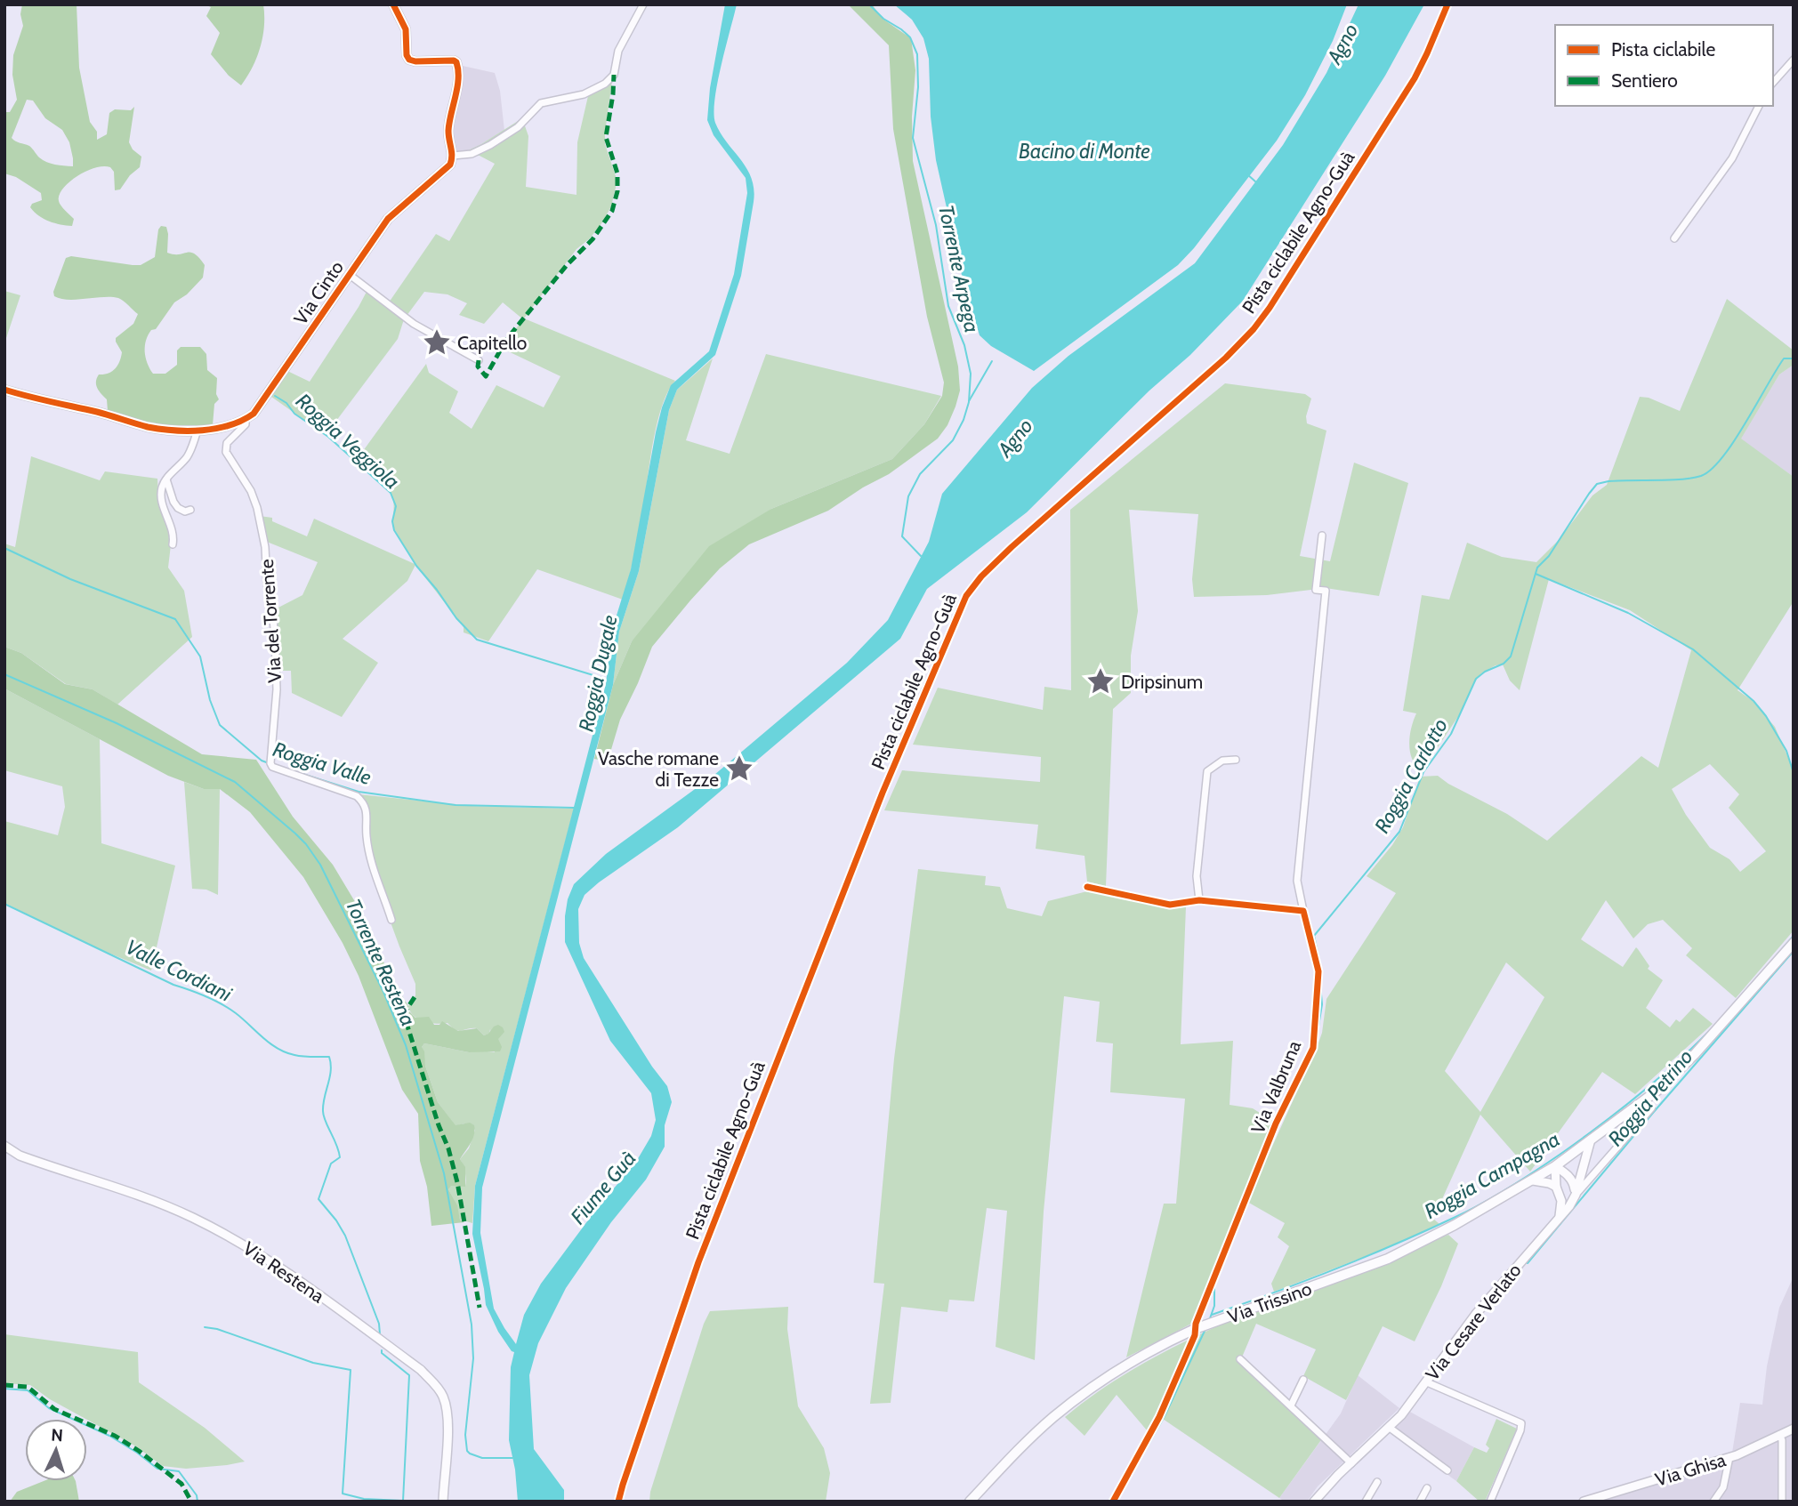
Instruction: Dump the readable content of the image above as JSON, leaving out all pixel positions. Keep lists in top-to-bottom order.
{
  "streets": {
    "main road": ["Via Trissino"],
    "street": [
      "Via Cinto",
      "Via del Torrente",
      "Via Valbruna",
      "Via Restena",
      "Via Cesare Verlato",
      "Via Ghisa"
    ],
    "cycle path": ["Pista ciclabile Agno-Guà"]
  },
  "crossings": [
    ["Via Cinto", "Via del Torrente"],
    ["Via Valbruna", "Via Trissino"]
  ],
  "water": [
    "Agno",
    "Bacino di Monte",
    "Torrente Arpega",
    "Roggia Veggiola",
    "Roggia Dugale",
    "Roggia Valle",
    "Roggia Carlotto",
    "Torrente Restena",
    "Valle Cordiani",
    "Roggia Petrino",
    "Roggia Campagna",
    "Fiume Guà"
  ],
  "places": {
    "place": ["Capitello", "Dripsinum", "Vasche romane di Tezze"]
  },
  "legend": ["Pista ciclabile", "Sentiero"],
  "north": "top"
}
